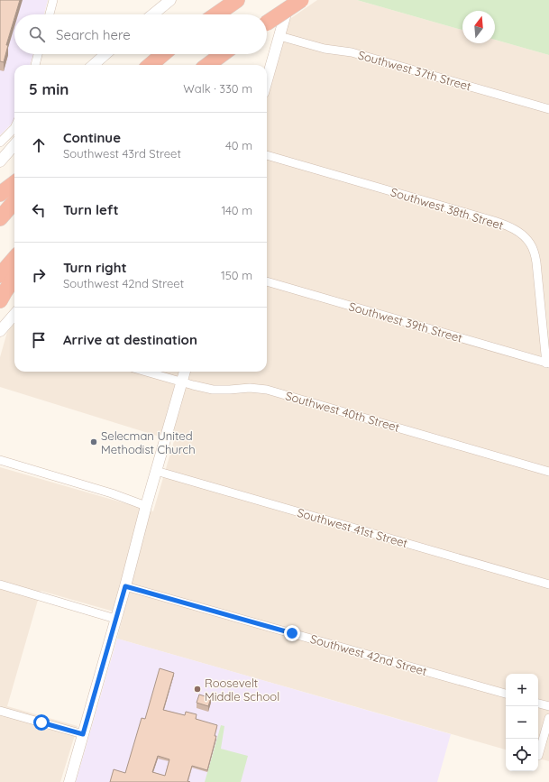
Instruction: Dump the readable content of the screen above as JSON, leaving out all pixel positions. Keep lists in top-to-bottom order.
{
  "streets": {
    "street": [
      "Southwest 37th Street",
      "Southwest 38th Street",
      "Southwest 39th Street",
      "Southwest 40th Street",
      "Southwest 41st Street",
      "Southwest 42nd Street"
    ]
  },
  "crossings": [
    ["Southwest 38th Street", "Southwest 39th Street"]
  ],
  "places": ["Selecman United Methodist Church", "Roosevelt Middle School"],
  "north": "top",
  "page": {
    "search": "Search here",
    "heading": ["5 min", "Walk · 330 m"],
    "list": [
      ["Continue", "Southwest 43rd Street", "40 m"],
      ["Turn left", "140 m"],
      ["Turn right", "Southwest 42nd Street", "150 m"],
      "Arrive at destination"
    ],
    "map_buttons": ["+", "−"]
  }
}
